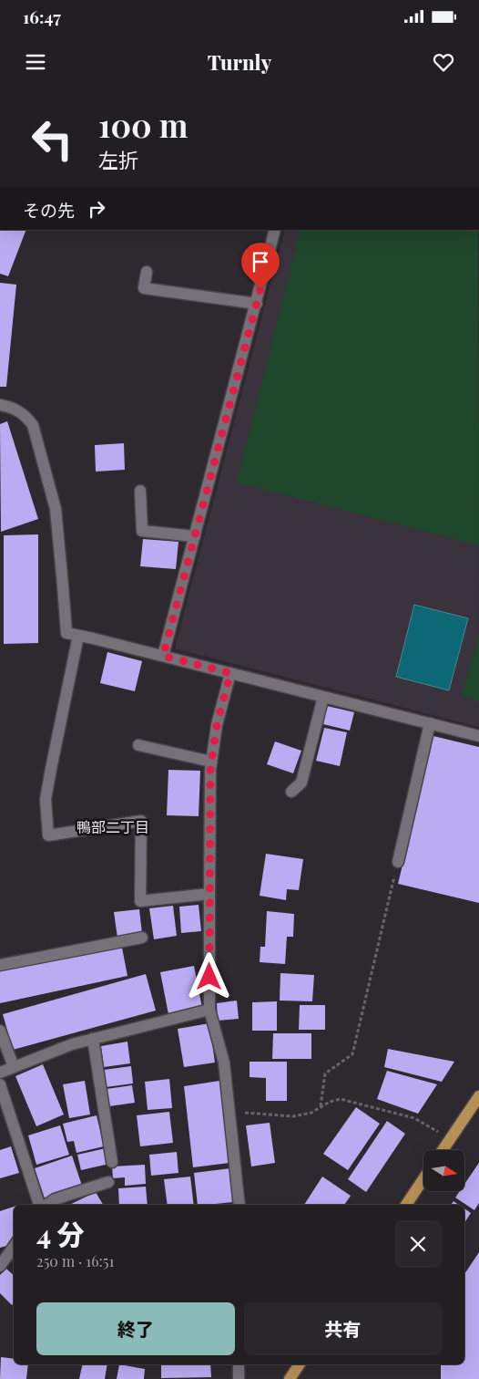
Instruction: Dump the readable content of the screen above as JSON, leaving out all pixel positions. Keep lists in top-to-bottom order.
{
  "districts": ["鴨部二丁目"],
  "north": "right",
  "page": {
    "status": "16:47",
    "header": "Turnly",
    "turn": ["100 m", "左折"],
    "then": "その先",
    "heading": ["4 分", "250 m · 16:51"],
    "buttons": ["終了", "共有"]
  }
}
